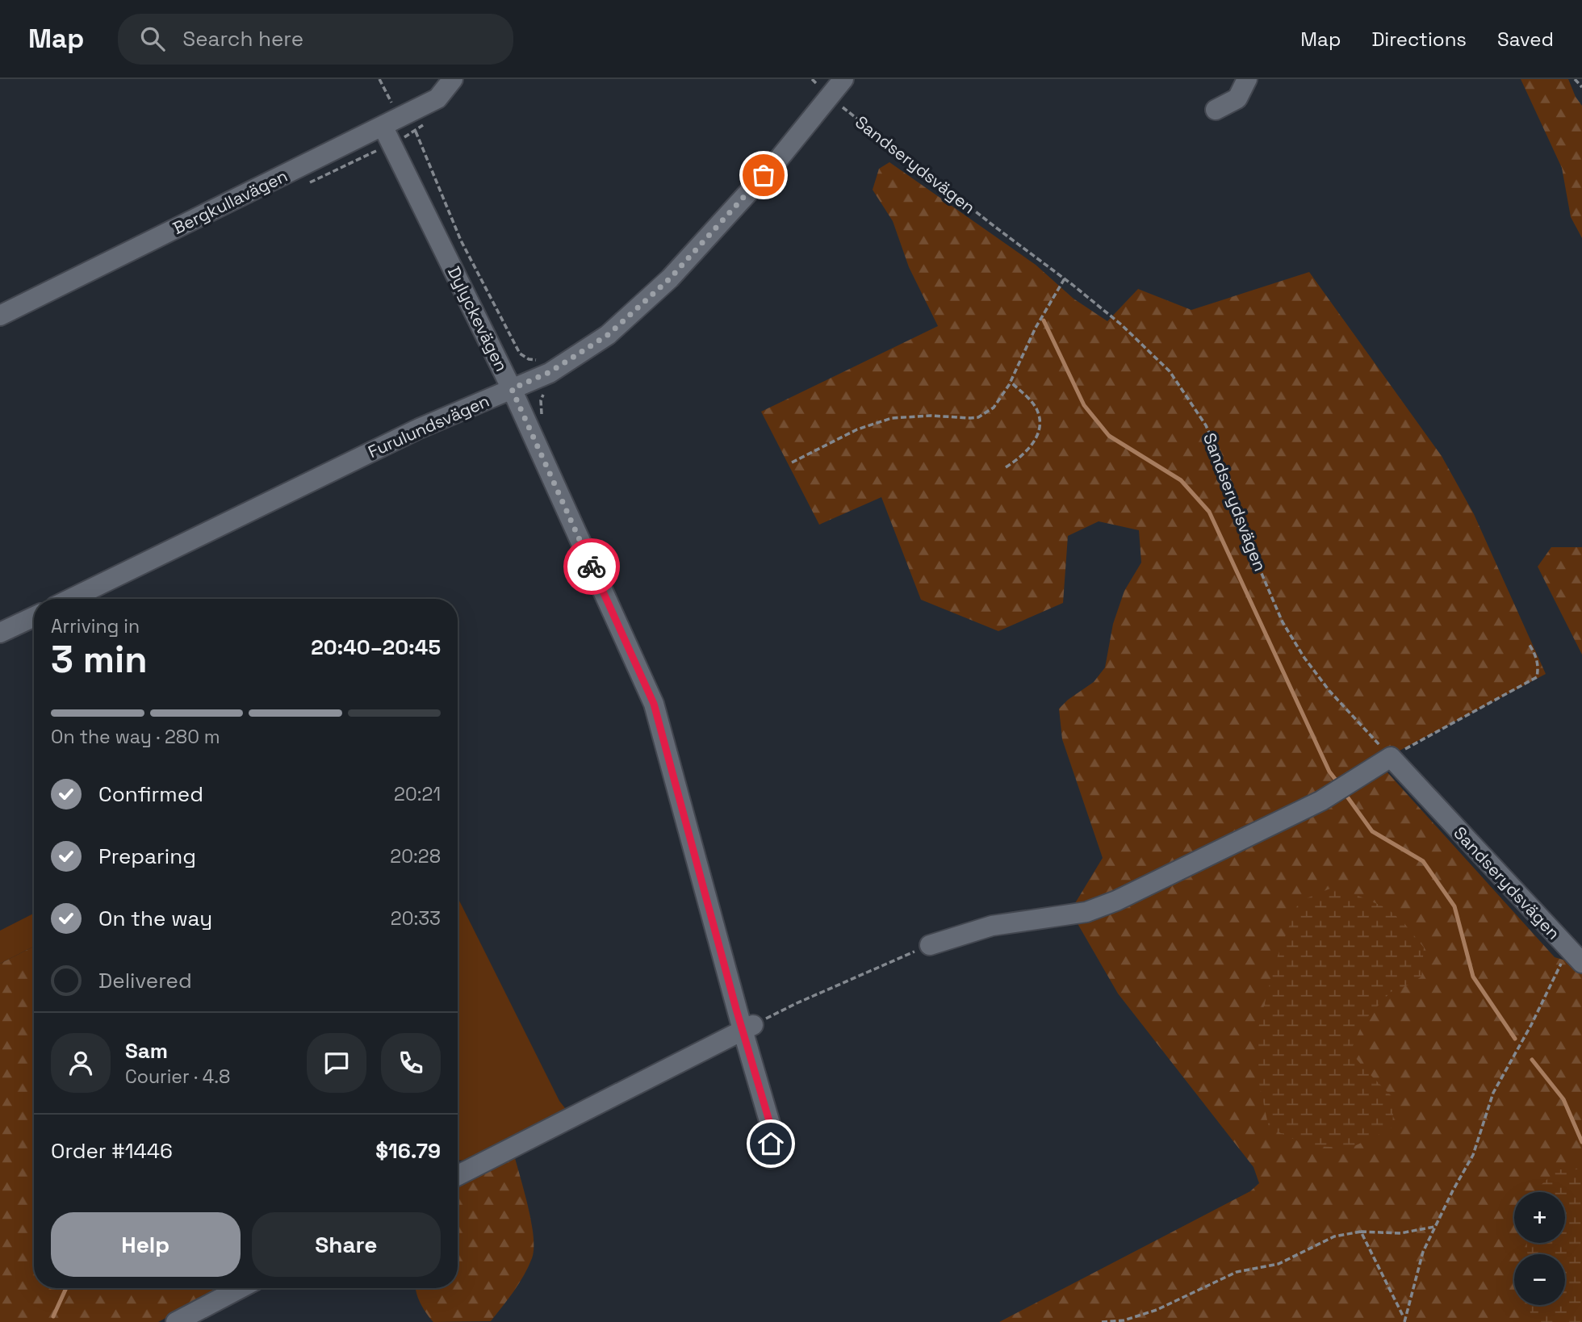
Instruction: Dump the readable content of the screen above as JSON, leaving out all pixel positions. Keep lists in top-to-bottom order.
{
  "streets": {
    "street": [
      "Sandserydsvägen",
      "Bergkullavägen",
      "Dylyckevägen",
      "Furulundsvägen"
    ]
  },
  "crossings": [
    ["Sandserydsvägen", "Furulundsvägen"],
    ["Bergkullavägen", "Dylyckevägen"],
    ["Dylyckevägen", "Furulundsvägen"]
  ],
  "page": {
    "header": "Map",
    "search": "Search here",
    "nav": ["Map", "Directions", "Saved"],
    "heading": ["3 min", "Arriving in", "20:40–20:45"],
    "panel": [
      "Sam",
      "Courier · 4.8",
      "Order #1446",
      "$16.79"
    ],
    "bar": "On the way · 280 m",
    "list": [
      ["Confirmed", "20:21"],
      ["Preparing", "20:28"],
      ["On the way", "20:33"],
      "Delivered"
    ],
    "map_buttons": ["+", "−"],
    "buttons": ["Help", "Share"]
  }
}
